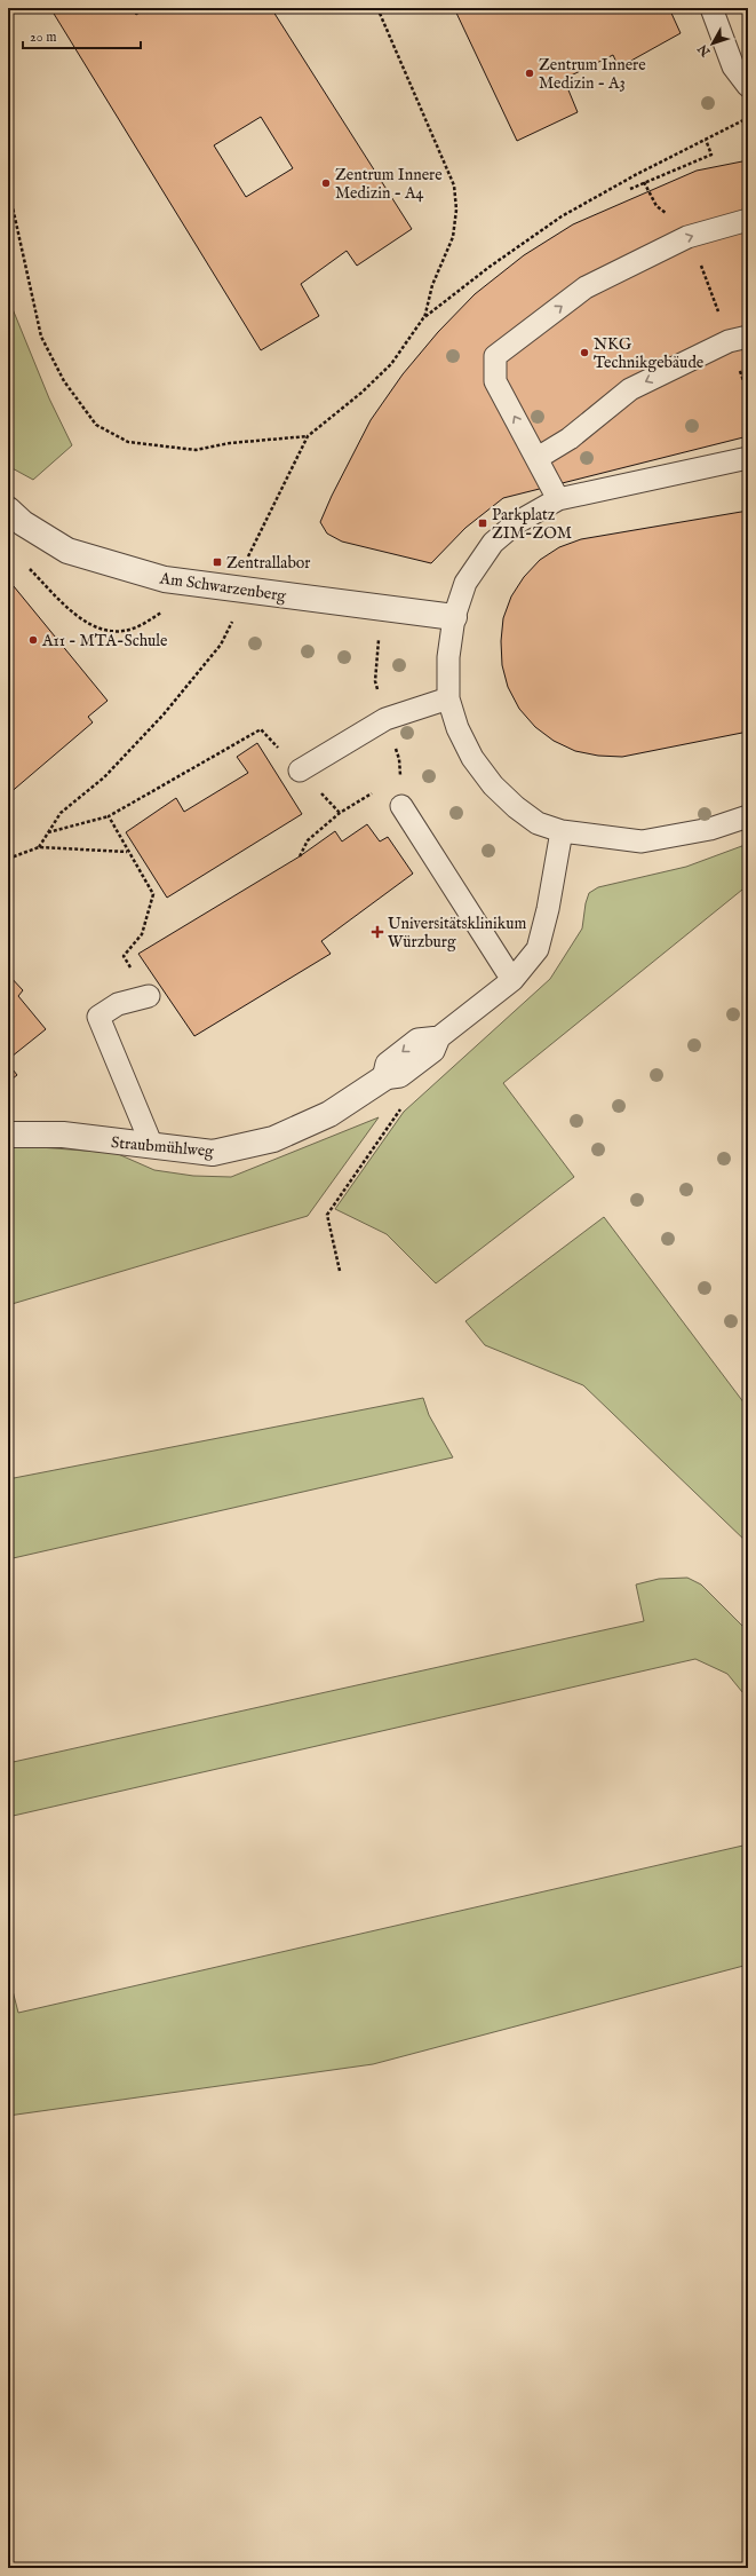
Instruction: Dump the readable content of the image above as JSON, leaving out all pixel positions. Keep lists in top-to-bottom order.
{
  "streets": {
    "street": ["Am Schwarzenberg", "Straubmühlweg"]
  },
  "places": {
    "other": [
      "Zentrum Innere Medizin - A3",
      "Zentrum Innere Medizin - A4",
      "NKG Technikgebäude",
      "A11 - MTA-Schule"
    ],
    "transit": ["Parkplatz ZIM-ZOM", "Zentrallabor"],
    "health": ["Universitätsklinikum Würzburg"]
  },
  "scale_bar": "20 m",
  "north": "bottom left"
}
